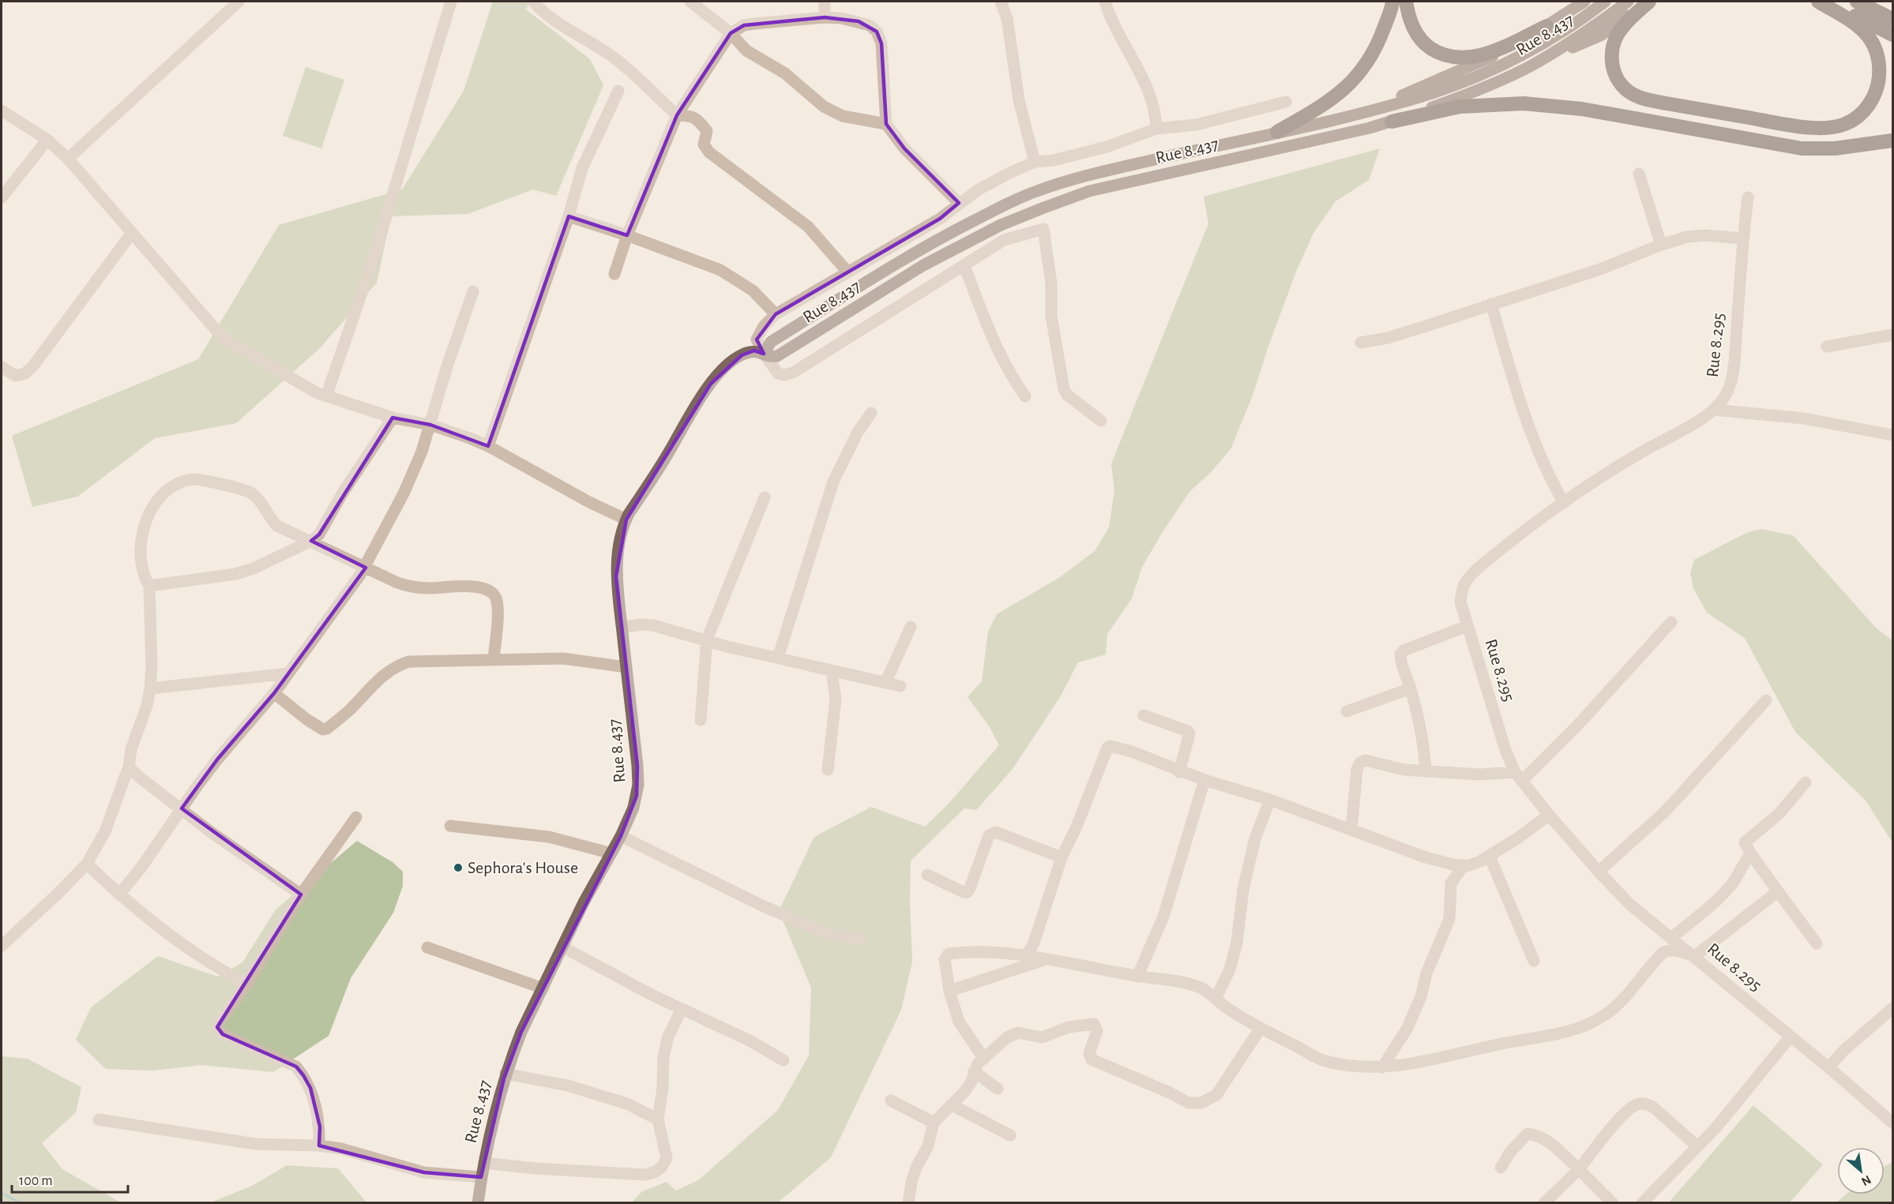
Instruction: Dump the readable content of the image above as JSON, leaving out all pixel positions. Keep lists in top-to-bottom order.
{
  "streets": {
    "main road": ["Rue 8.437"],
    "street": ["Rue 8.295"]
  },
  "places": ["Sephora's House"],
  "scale_bar": "100 m",
  "north": "bottom right"
}
